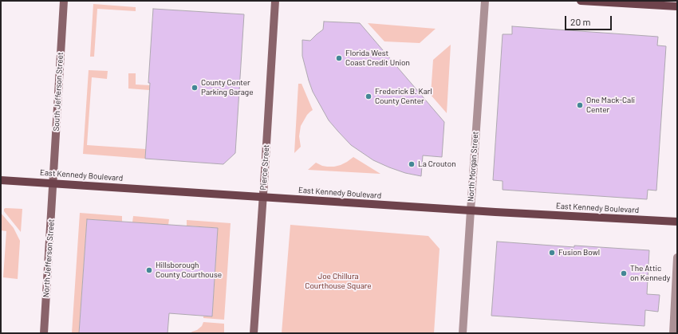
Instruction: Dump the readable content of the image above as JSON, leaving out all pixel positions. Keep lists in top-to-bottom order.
{
  "streets": {
    "main road": [
      "South Jefferson Street",
      "Pierce Street",
      "East Kennedy Boulevard",
      "North Jefferson Street"
    ],
    "street": ["North Morgan Street"]
  },
  "crossings": [
    ["South Jefferson Street", "East Kennedy Boulevard"],
    ["South Jefferson Street", "North Jefferson Street"],
    ["North Morgan Street", "East Kennedy Boulevard"],
    ["Pierce Street", "East Kennedy Boulevard"],
    ["East Kennedy Boulevard", "North Jefferson Street"]
  ],
  "parks": ["Joe Chillura Courthouse Square"],
  "places": [
    "Florida West Coast Credit Union",
    "County Center Parking Garage",
    "Frederick B. Karl County Center",
    "One Mack-Cali Center",
    "La Crouton",
    "Fusion Bowl",
    "Hillsborough County Courthouse",
    "The Attic on Kennedy"
  ],
  "scale_bar": "20 m"
}
